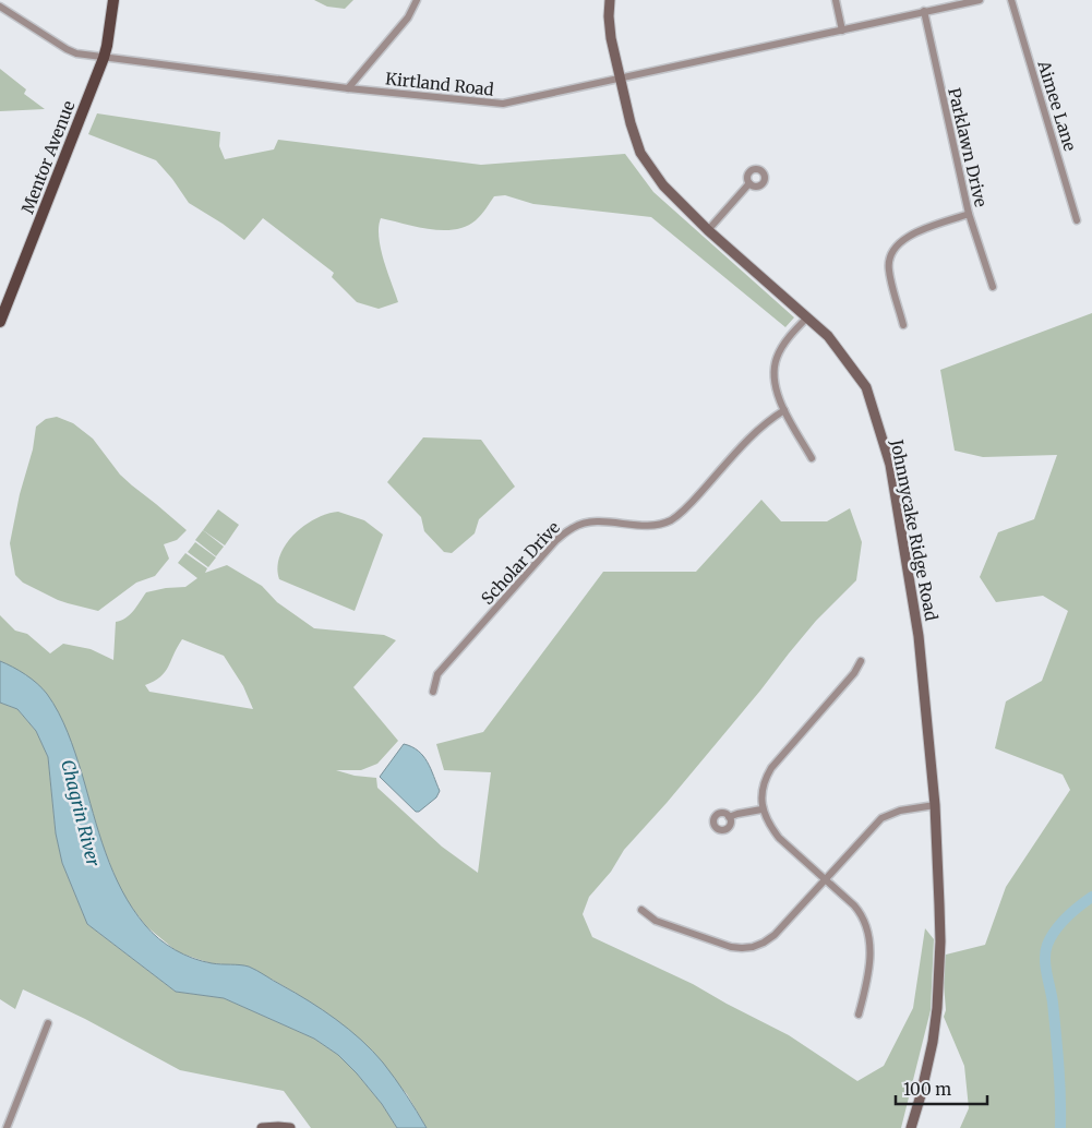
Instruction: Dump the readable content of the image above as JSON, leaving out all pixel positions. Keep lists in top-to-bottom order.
{
  "streets": {
    "main road": ["Mentor Avenue", "Johnnycake Ridge Road"],
    "street": [
      "Kirtland Road",
      "Aimee Lane",
      "Parklawn Drive",
      "Scholar Drive"
    ]
  },
  "crossings": [
    ["Kirtland Road", "Parklawn Drive"],
    ["Kirtland Road", "Mentor Avenue"],
    ["Kirtland Road", "Johnnycake Ridge Road"]
  ],
  "water": ["Chagrin River"],
  "scale_bar": "100 m"
}
